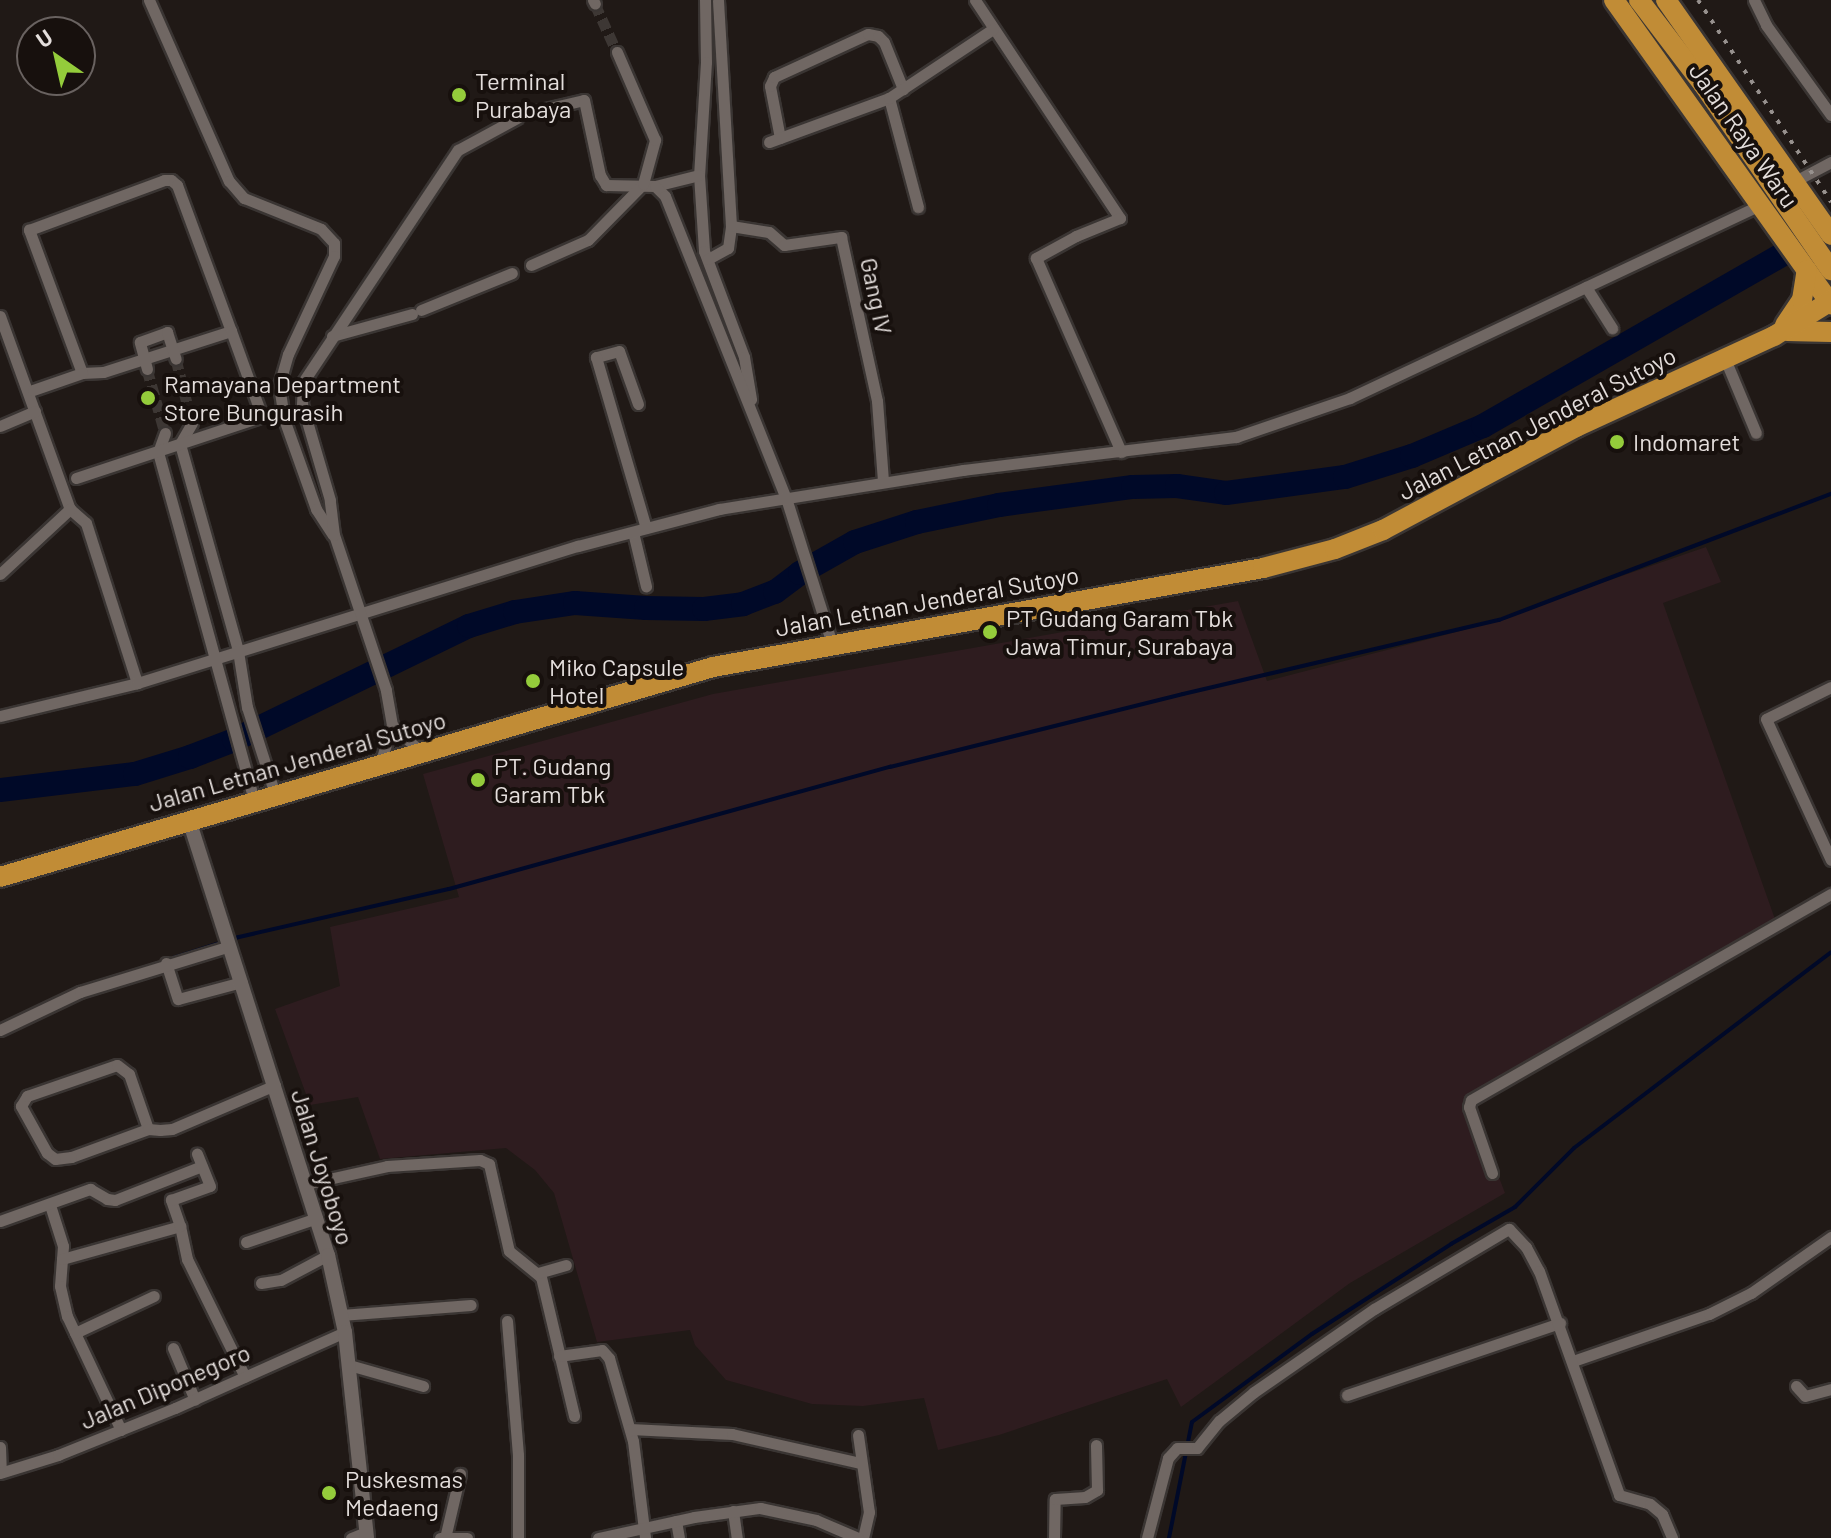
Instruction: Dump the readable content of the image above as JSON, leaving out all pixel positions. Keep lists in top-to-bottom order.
{
  "streets": {
    "highway": ["Jalan Raya Waru", "Jalan Letnan Jenderal Sutoyo"],
    "street": ["Gang IV", "Jalan Joyoboyo", "Jalan Diponegoro"]
  },
  "crossings": [
    ["Jalan Raya Waru", "Jalan Letnan Jenderal Sutoyo"],
    ["Jalan Letnan Jenderal Sutoyo", "Jalan Joyoboyo"],
    ["Jalan Joyoboyo", "Jalan Diponegoro"]
  ],
  "places": [
    "Terminal Purabaya",
    "Ramayana Department Store Bungurasih",
    "Indomaret",
    "PT Gudang Garam Tbk Jawa Timur, Surabaya",
    "Miko Capsule Hotel",
    "PT. Gudang Garam Tbk",
    "Puskesmas Medaeng"
  ],
  "north": "top left"
}
